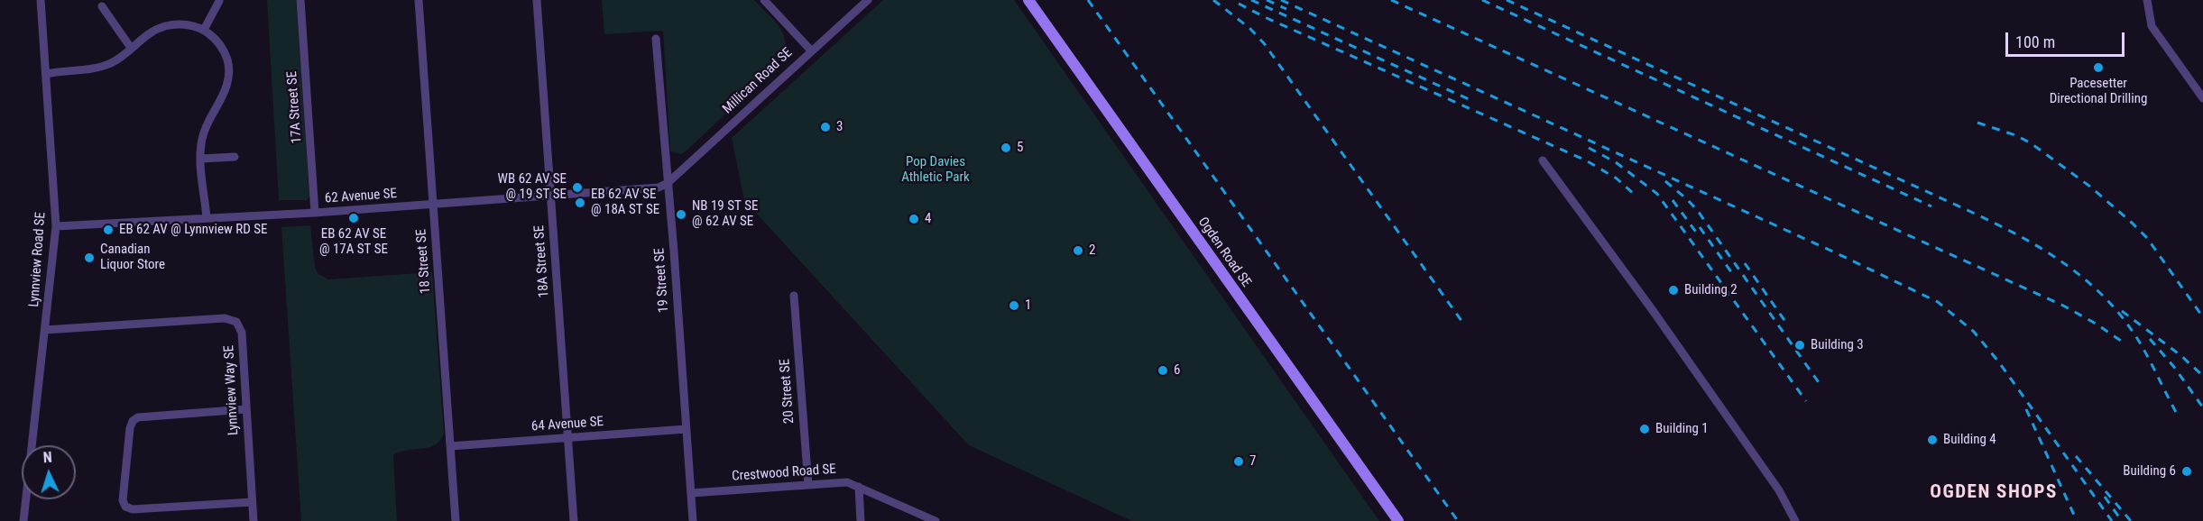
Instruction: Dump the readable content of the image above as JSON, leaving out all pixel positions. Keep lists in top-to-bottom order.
{
  "streets": {
    "street": [
      "Millican Road SE",
      "17A Street SE",
      "62 Avenue SE",
      "Ogden Road SE",
      "Lynnview Road SE",
      "18 Street SE",
      "18A Street SE",
      "19 Street SE",
      "Lynnview Way SE",
      "20 Street SE",
      "64 Avenue SE",
      "Crestwood Road SE"
    ]
  },
  "crossings": [
    ["Millican Road SE", "62 Avenue SE"],
    ["Millican Road SE", "19 Street SE"],
    ["17A Street SE", "62 Avenue SE"],
    ["62 Avenue SE", "Lynnview Road SE"],
    ["62 Avenue SE", "18 Street SE"],
    ["62 Avenue SE", "18A Street SE"],
    ["62 Avenue SE", "19 Street SE"],
    ["Lynnview Road SE", "Lynnview Way SE"],
    ["18 Street SE", "64 Avenue SE"],
    ["18A Street SE", "64 Avenue SE"],
    ["19 Street SE", "64 Avenue SE"],
    ["19 Street SE", "Crestwood Road SE"],
    ["20 Street SE", "Crestwood Road SE"]
  ],
  "districts": ["OGDEN SHOPS"],
  "parks": ["Pop Davies Athletic Park"],
  "places": [
    "Pacesetter Directional Drilling",
    "3",
    "5",
    "WB 62 AV SE @ 19 ST SE",
    "EB 62 AV SE @ 18A ST SE",
    "NB 19 ST SE @ 62 AV SE",
    "EB 62 AV SE @ 17A ST SE",
    "4",
    "EB 62 AV @ Lynnview RD SE",
    "2",
    "Canadian Liquor Store",
    "Building 2",
    "1",
    "Building 3",
    "6",
    "Building 1",
    "Building 4",
    "7",
    "Building 6"
  ],
  "scale_bar": "100 m",
  "north": "top"
}
